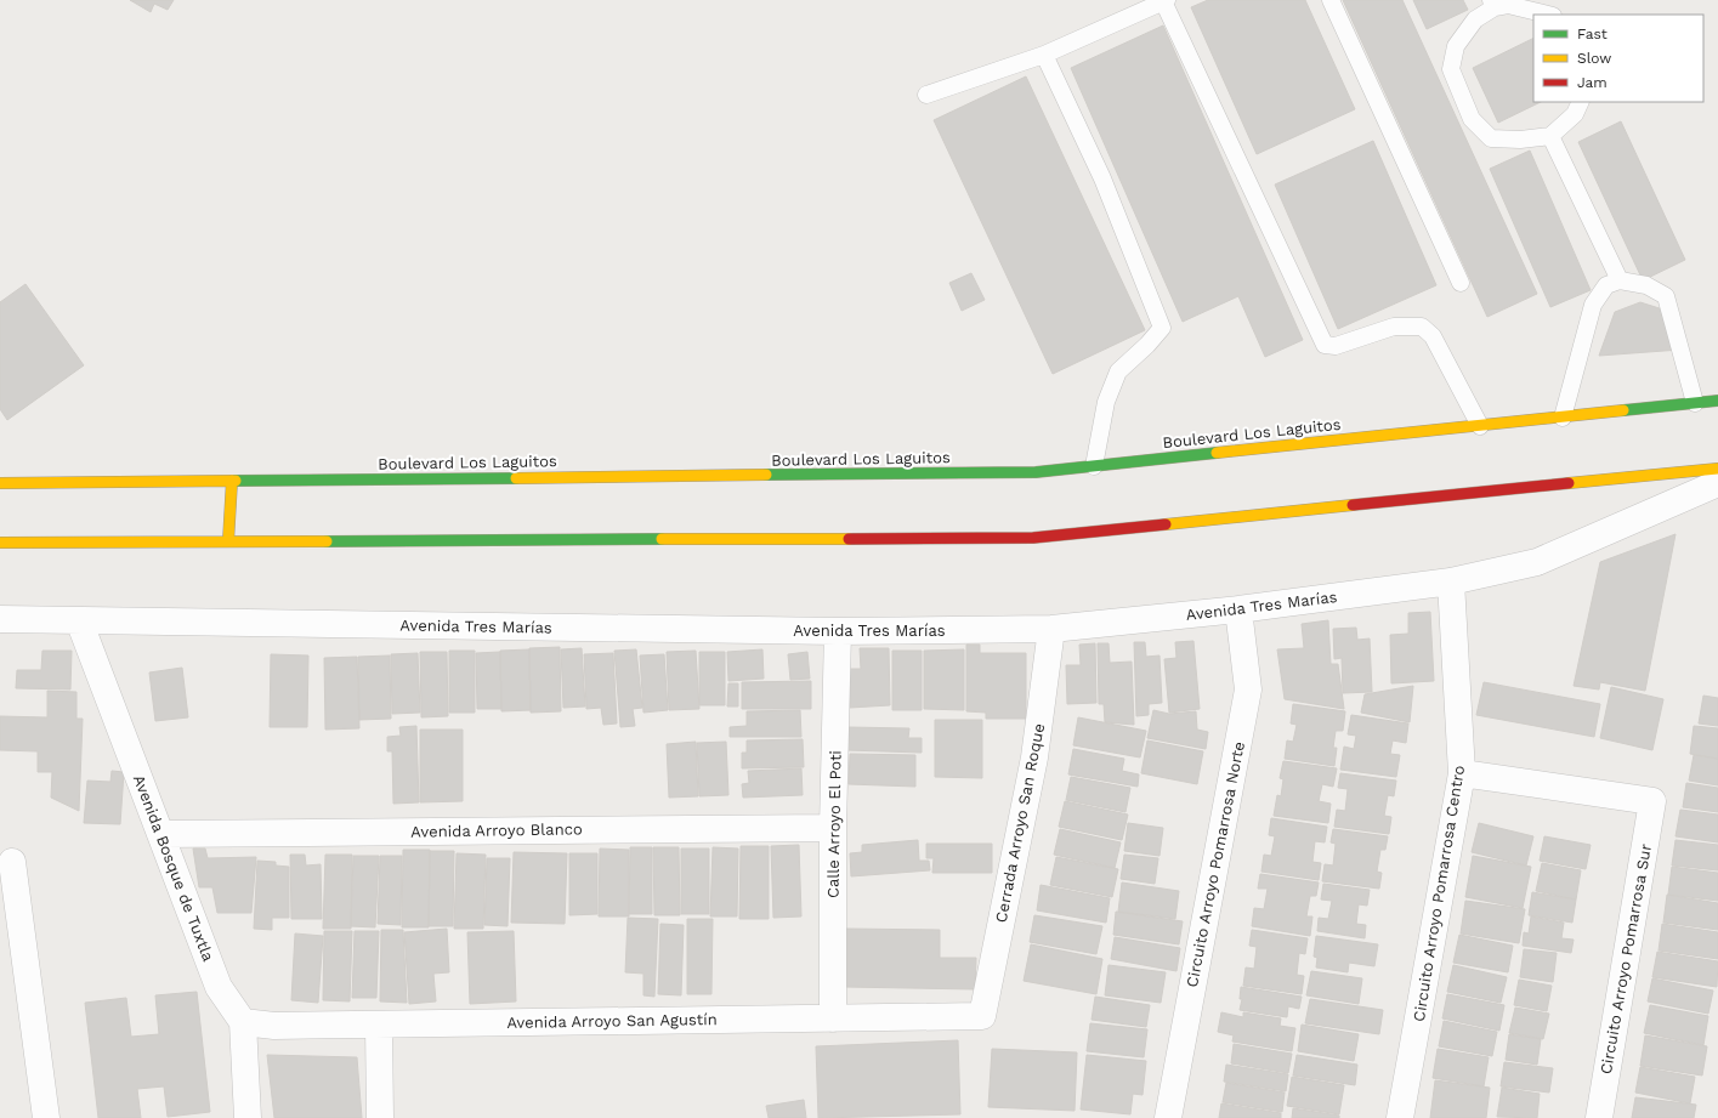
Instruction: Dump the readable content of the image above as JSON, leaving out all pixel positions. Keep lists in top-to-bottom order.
{
  "streets": {
    "main road": ["Boulevard Los Laguitos"],
    "street": [
      "Avenida Tres Marías",
      "Cerrada Arroyo San Roque",
      "Calle Arroyo El Poti",
      "Avenida Arroyo Blanco",
      "Circuito Arroyo Pomarrosa Norte",
      "Avenida Bosque de Tuxtla",
      "Circuito Arroyo Pomarrosa Centro",
      "Circuito Arroyo Pomarrosa Sur",
      "Avenida Arroyo San Agustín"
    ]
  },
  "crossings": [
    ["Avenida Tres Marías", "Cerrada Arroyo San Roque"],
    ["Avenida Tres Marías", "Calle Arroyo El Poti"],
    ["Avenida Tres Marías", "Circuito Arroyo Pomarrosa Norte"],
    ["Avenida Tres Marías", "Avenida Bosque de Tuxtla"],
    ["Avenida Tres Marías", "Circuito Arroyo Pomarrosa Centro"],
    ["Cerrada Arroyo San Roque", "Avenida Arroyo San Agustín"],
    ["Calle Arroyo El Poti", "Avenida Arroyo Blanco"],
    ["Calle Arroyo El Poti", "Avenida Arroyo San Agustín"],
    ["Avenida Arroyo Blanco", "Avenida Bosque de Tuxtla"],
    ["Avenida Bosque de Tuxtla", "Avenida Arroyo San Agustín"],
    ["Circuito Arroyo Pomarrosa Centro", "Circuito Arroyo Pomarrosa Sur"]
  ],
  "legend": ["Fast", "Slow", "Jam"]
}
